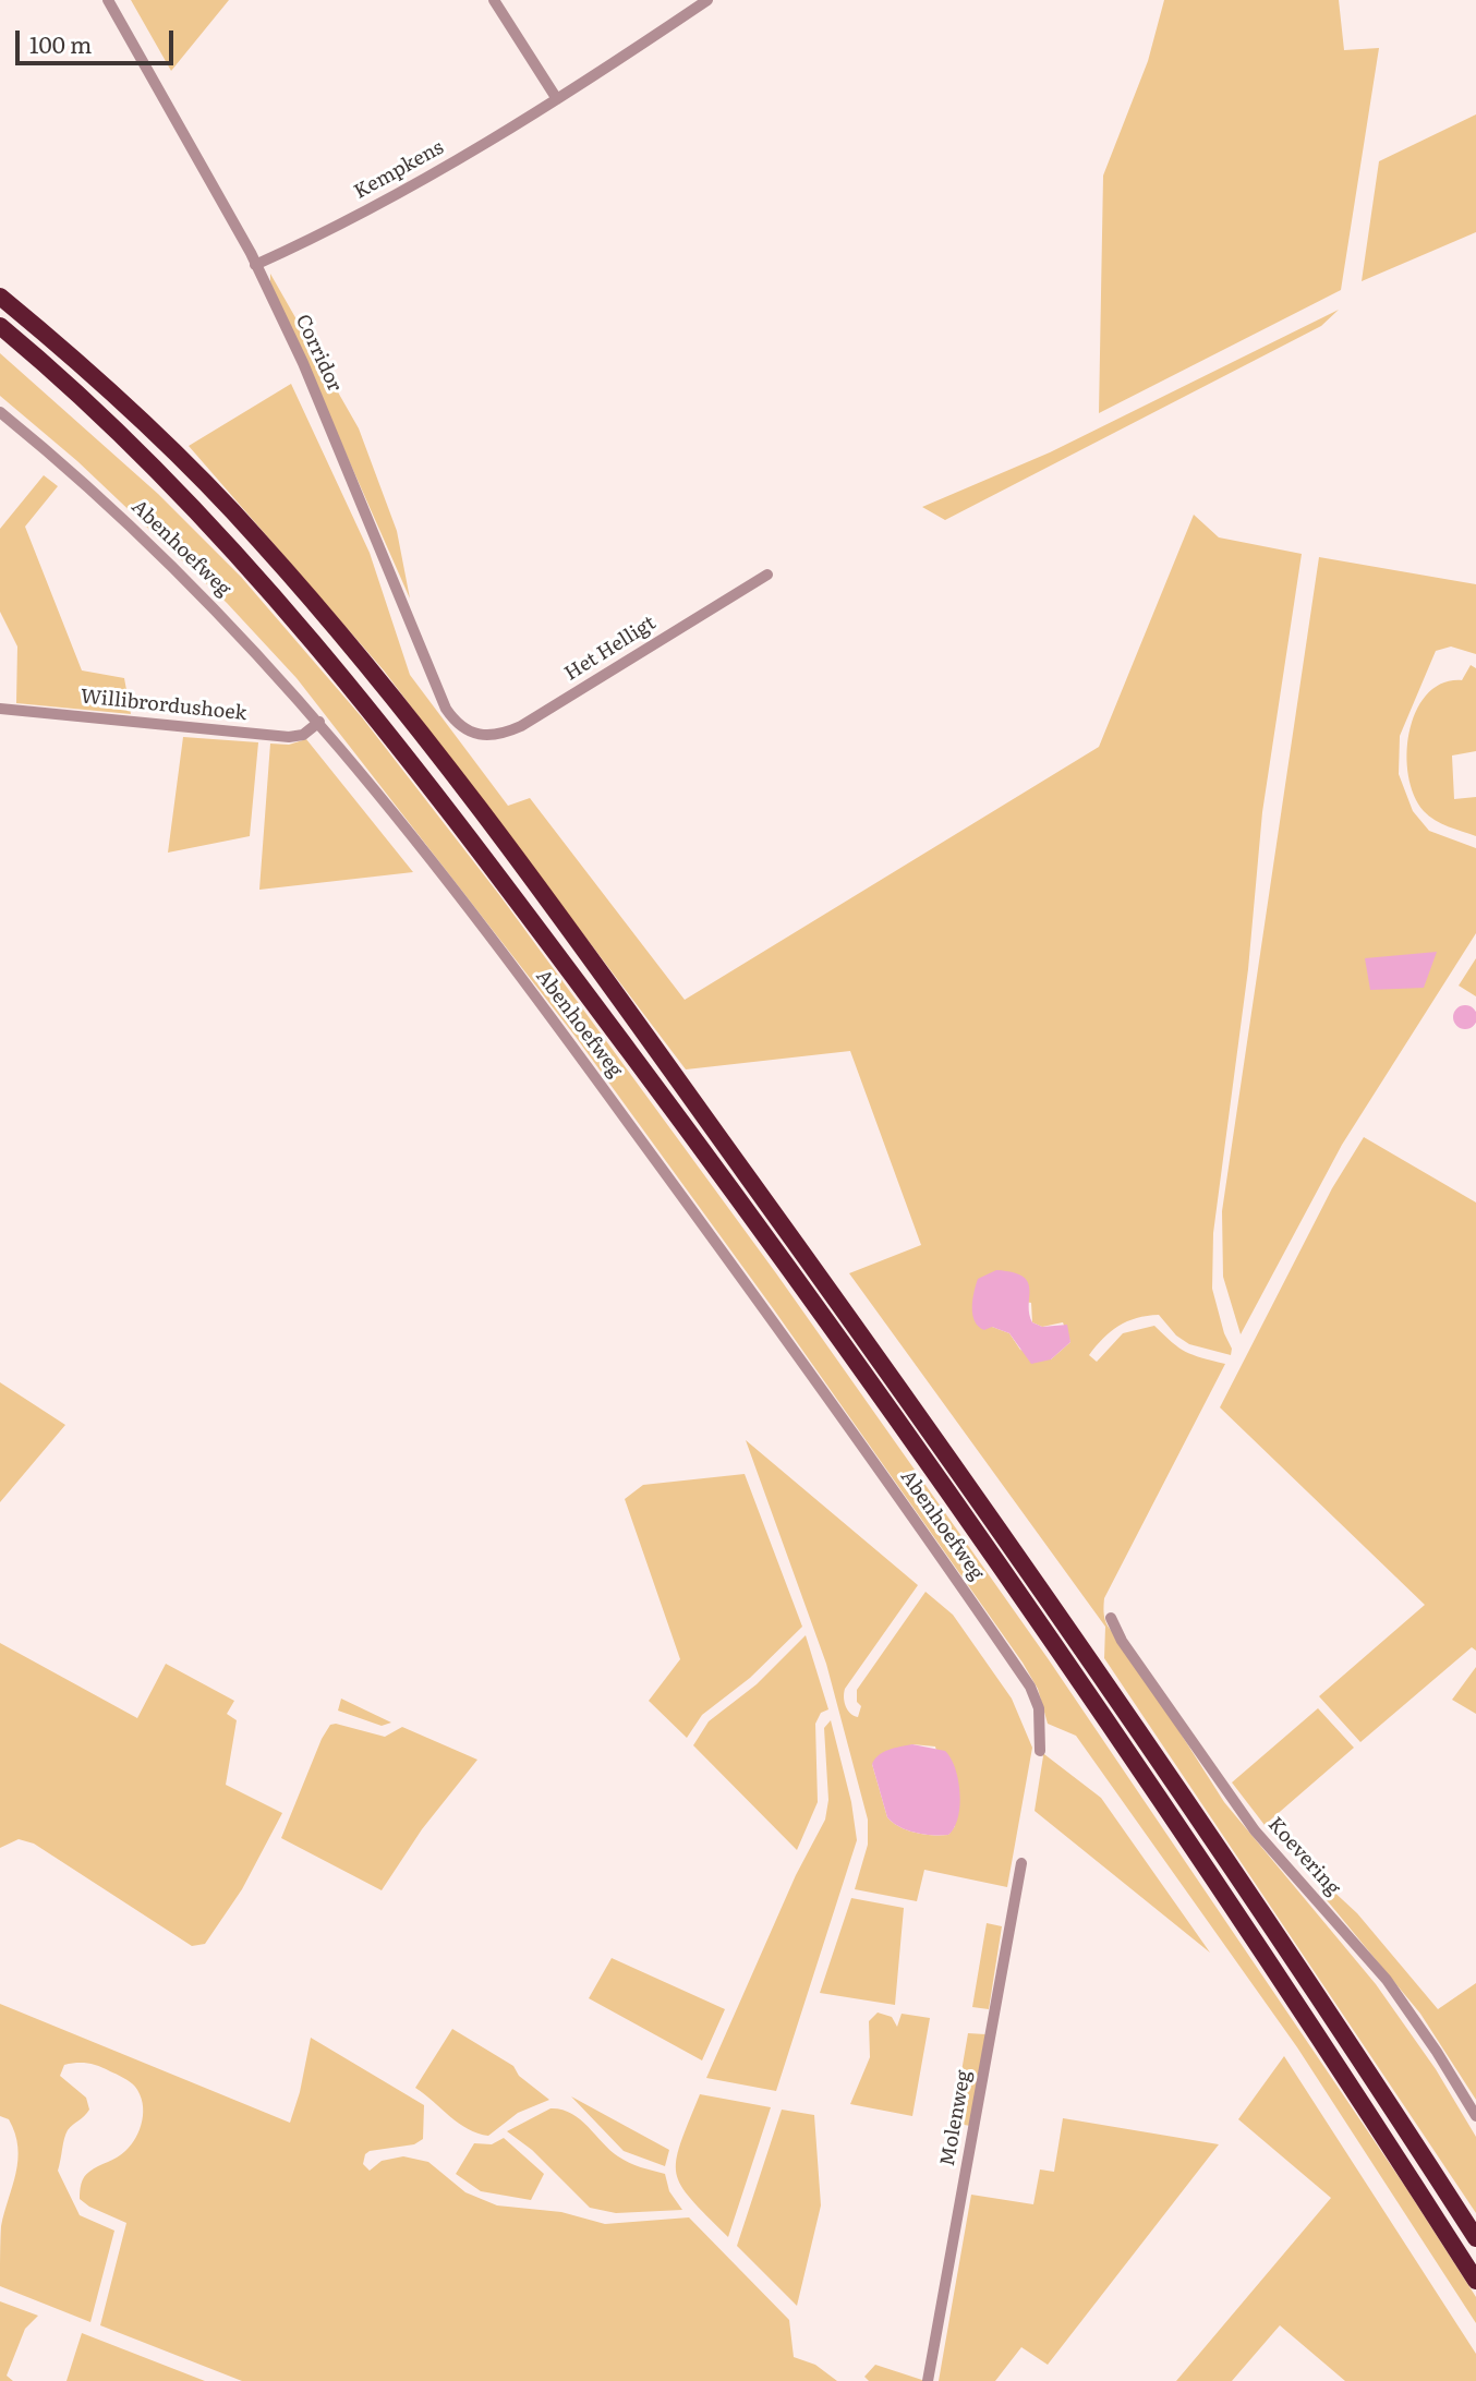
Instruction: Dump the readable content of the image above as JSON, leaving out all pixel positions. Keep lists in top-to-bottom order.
{
  "streets": {
    "street": [
      "Kempkens",
      "Corridor",
      "Abenhoefweg",
      "Het Helligt",
      "Willibrordushoek",
      "Koevering",
      "Molenweg"
    ]
  },
  "crossings": [
    ["Kempkens", "Corridor"],
    ["Corridor", "Het Helligt"],
    ["Abenhoefweg", "Willibrordushoek"]
  ],
  "scale_bar": "100 m"
}
